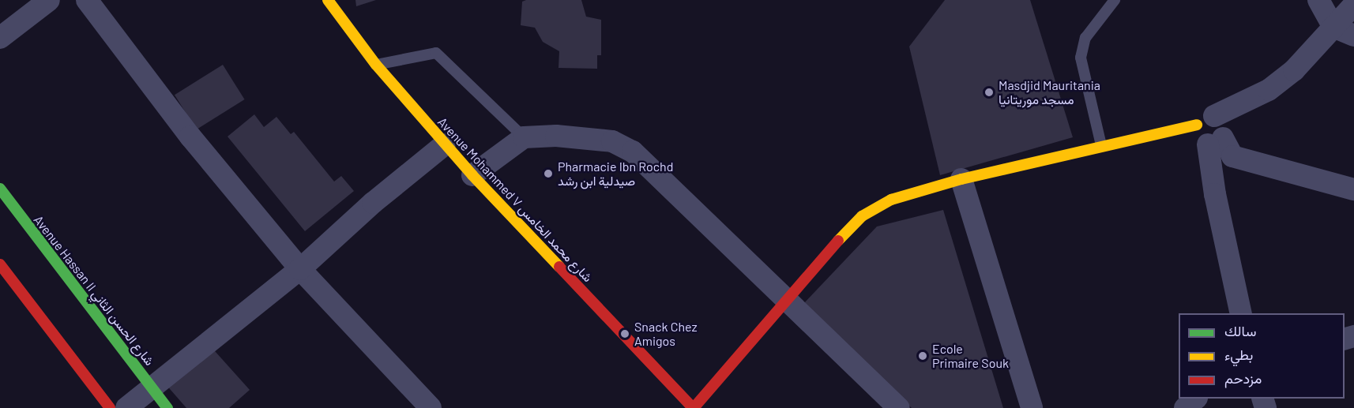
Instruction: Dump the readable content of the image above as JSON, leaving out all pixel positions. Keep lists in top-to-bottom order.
{
  "streets": {
    "street": ["Avenue Mohammed V شارع محمد الخامس", "Avenue Hassan II شارع الحسن الثاني"]
  },
  "places": [
    "Masdjid Mauritania مسجد موريتانيا",
    "Pharmacie Ibn Rochd صيدلية ابن رشد",
    "Snack Chez Amigos",
    "Ecole Primaire Souk"
  ],
  "legend": ["سالك", "بطيء", "مزدحم"]
}
